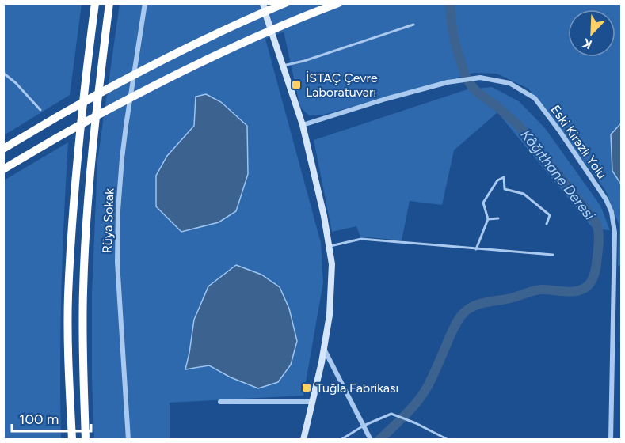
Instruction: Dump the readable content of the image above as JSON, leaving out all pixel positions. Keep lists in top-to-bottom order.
{
  "streets": {
    "street": ["Eski Kirazlı Yolu", "Rüya Sokak"]
  },
  "water": ["Kâğıthane Deresi"],
  "places": {
    "transit": ["İSTAÇ Çevre Laboratuvarı", "Tuğla Fabrikası"]
  },
  "scale_bar": "100 m",
  "north": "bottom left"
}
